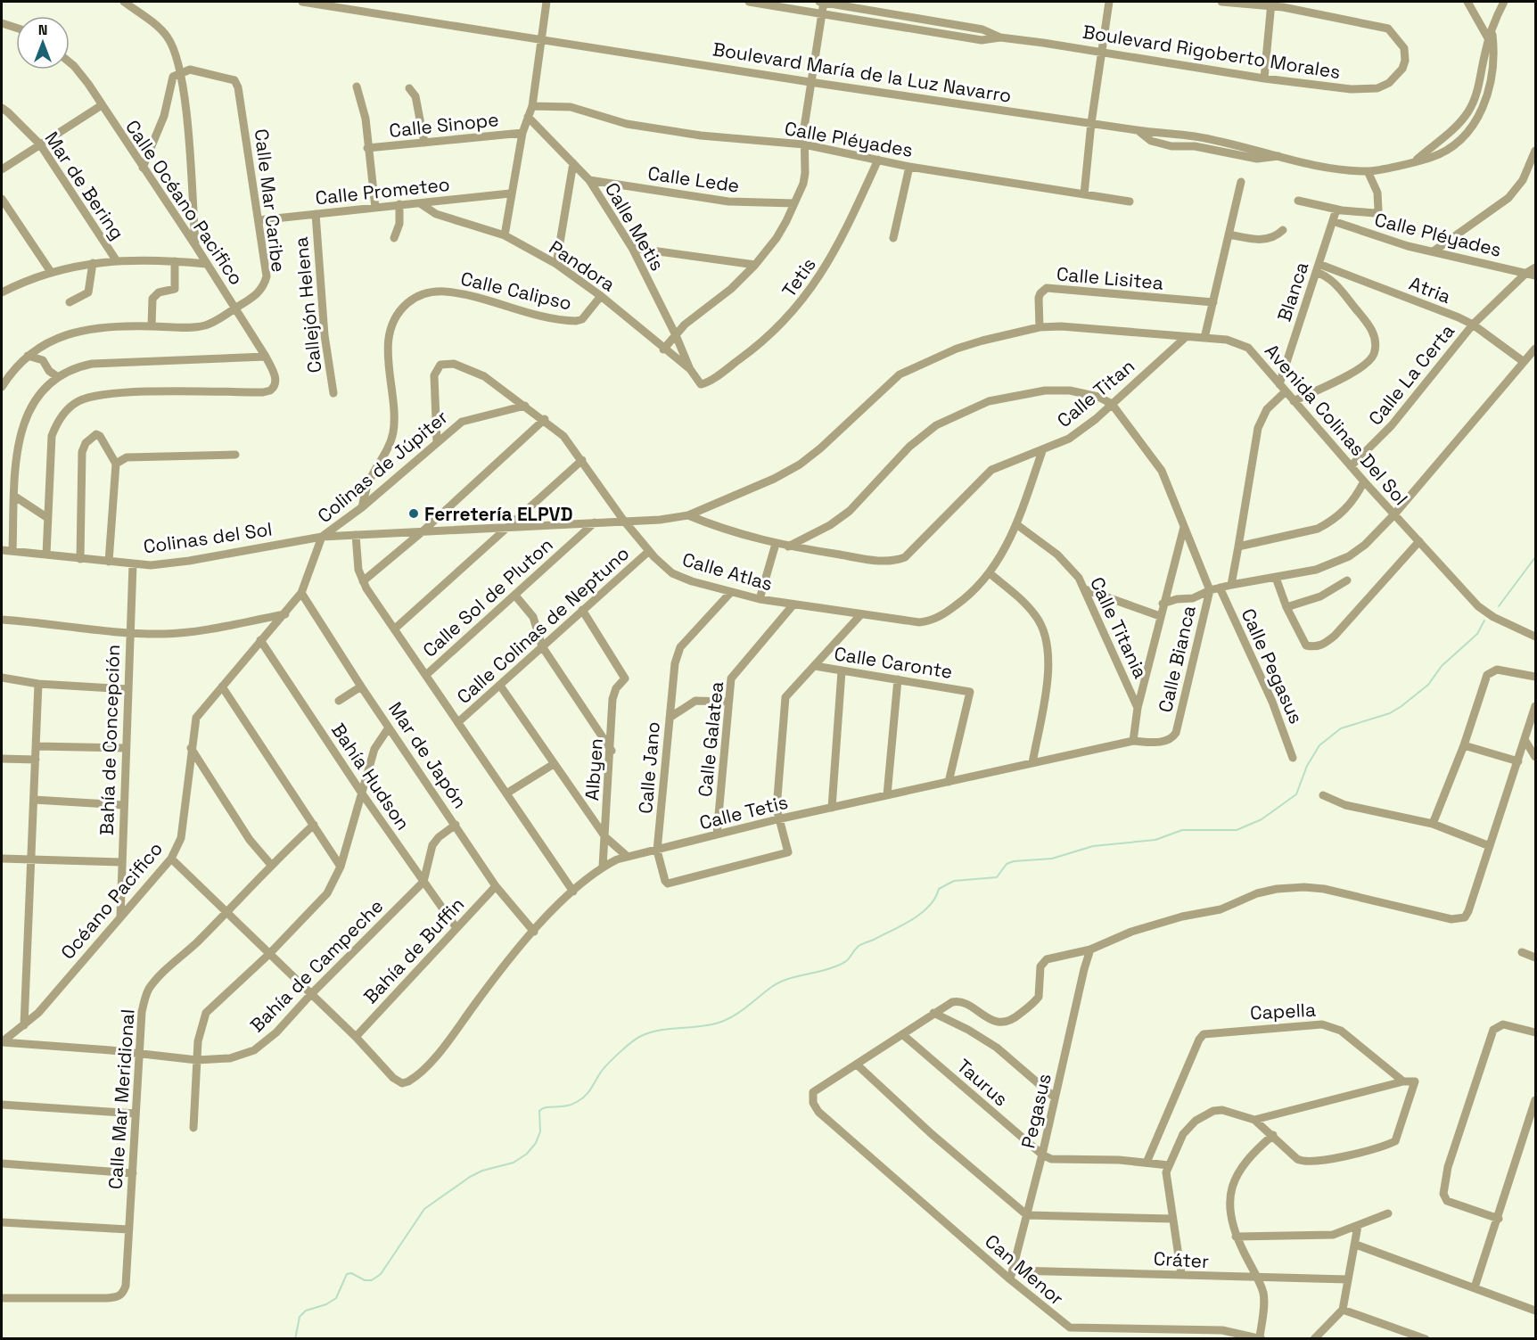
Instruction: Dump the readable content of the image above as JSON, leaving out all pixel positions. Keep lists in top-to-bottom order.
{
  "streets": {
    "street": [
      "Boulevard Rigoberto Morales",
      "Boulevard María de la Luz Navarro",
      "Calle Sinope",
      "Calle Pléyades",
      "Calle Lede",
      "Mar de Bering",
      "Calle Prometeo",
      "Calle Mar Caribe",
      "Calle Océano Pacifico",
      "Calle Metis",
      "Pandora",
      "Tetis",
      "Calle Lisitea",
      "Atria",
      "Calle Calipso",
      "Blanca",
      "Callejón Helena",
      "Calle La Certa",
      "Calle Titan",
      "Avenida Colinas Del Sol",
      "Colinas de Júpiter",
      "Colinas del Sol",
      "Calle Atlas",
      "Calle Sol de Pluton",
      "Calle Colinas de Neptuno",
      "Calle Titania",
      "Calle Bianca",
      "Calle Caronte",
      "Calle Pegasus",
      "Calle Galatea",
      "Bahía de Concepción",
      "Mar de Japón",
      "Calle Jano",
      "Albyen",
      "Bahía Hudson",
      "Calle Tetis",
      "Océano Pacifico",
      "Bahía de Buffin",
      "Bahía de Campeche",
      "Capella",
      "Taurus",
      "Calle Mar Meridional",
      "Pegasus",
      "Cráter",
      "Can Menor"
    ]
  },
  "crossings": [
    ["Calle Pléyades", "Tetis"],
    ["Calle Pléyades", "Blanca"],
    ["Calle Lede", "Calle Metis"],
    ["Calle Prometeo", "Calle Mar Caribe"],
    ["Calle Prometeo", "Pandora"],
    ["Calle Prometeo", "Callejón Helena"],
    ["Calle Mar Caribe", "Calle Océano Pacifico"],
    ["Calle Metis", "Pandora"],
    ["Pandora", "Tetis"],
    ["Pandora", "Calle Calipso"],
    ["Calle Lisitea", "Avenida Colinas Del Sol"],
    ["Atria", "Blanca"],
    ["Atria", "Calle La Certa"],
    ["Atria", "Calle Bianca"],
    ["Calle Calipso", "Colinas de Júpiter"],
    ["Blanca", "Avenida Colinas Del Sol"],
    ["Calle La Certa", "Avenida Colinas Del Sol"],
    ["Calle Titan", "Avenida Colinas Del Sol"],
    ["Calle Titan", "Calle Atlas"],
    ["Avenida Colinas Del Sol", "Colinas del Sol"],
    ["Avenida Colinas Del Sol", "Calle Atlas"],
    ["Avenida Colinas Del Sol", "Calle Sol de Pluton"],
    ["Avenida Colinas Del Sol", "Calle Bianca"],
    ["Colinas de Júpiter", "Colinas del Sol"],
    ["Colinas de Júpiter", "Calle Atlas"],
    ["Colinas de Júpiter", "Océano Pacifico"],
    ["Colinas del Sol", "Bahía de Concepción"],
    ["Colinas del Sol", "Océano Pacifico"],
    ["Calle Atlas", "Calle Colinas de Neptuno"],
    ["Calle Atlas", "Calle Titania"],
    ["Calle Atlas", "Calle Galatea"],
    ["Calle Atlas", "Calle Jano"],
    ["Calle Colinas de Neptuno", "Albyen"],
    ["Calle Bianca", "Calle Pegasus"],
    ["Calle Bianca", "Calle Tetis"],
    ["Calle Caronte", "Calle Tetis"],
    ["Calle Galatea", "Calle Tetis"],
    ["Bahía de Concepción", "Océano Pacifico"],
    ["Mar de Japón", "Calle Tetis"],
    ["Mar de Japón", "Océano Pacifico"],
    ["Mar de Japón", "Bahía de Buffin"],
    ["Calle Jano", "Calle Tetis"],
    ["Albyen", "Calle Tetis"],
    ["Bahía Hudson", "Océano Pacifico"],
    ["Bahía Hudson", "Bahía de Buffin"],
    ["Bahía Hudson", "Bahía de Campeche"],
    ["Calle Tetis", "Bahía de Buffin"],
    ["Océano Pacifico", "Bahía de Campeche"],
    ["Bahía de Campeche", "Calle Mar Meridional"],
    ["Taurus", "Pegasus"],
    ["Pegasus", "Cráter"],
    ["Pegasus", "Can Menor"]
  ],
  "places": ["Ferretería ELPVD"],
  "north": "top"
}
